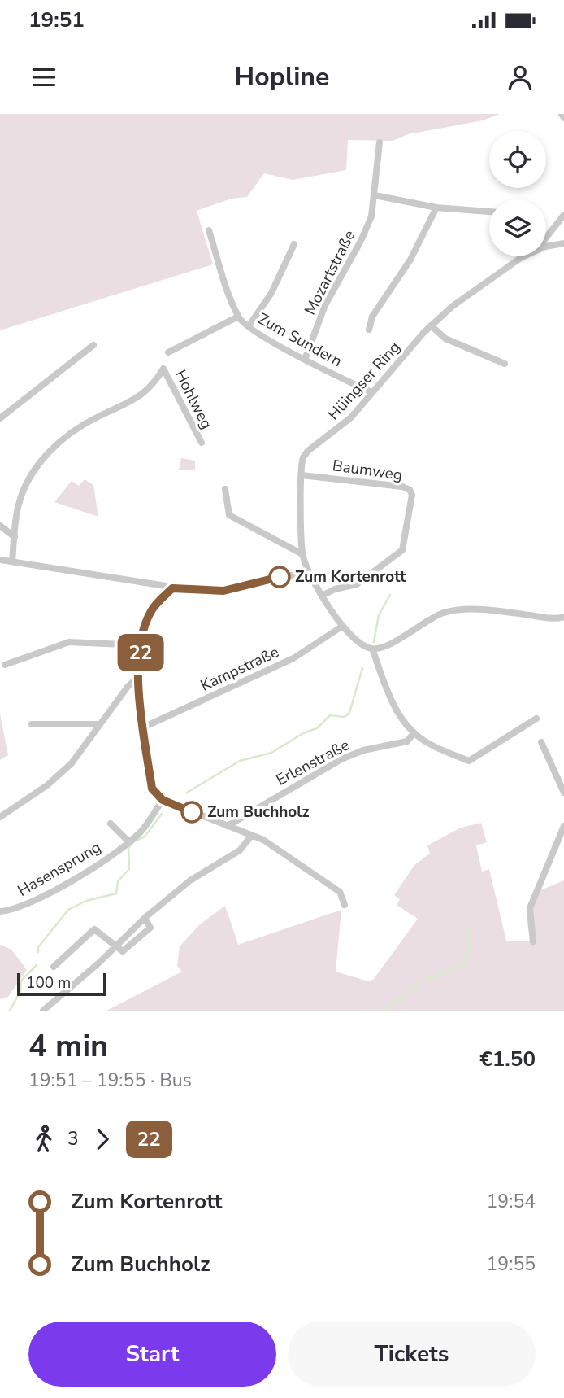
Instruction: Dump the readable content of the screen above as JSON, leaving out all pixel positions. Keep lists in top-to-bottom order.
{
  "streets": {
    "street": [
      "Mozartstraße",
      "Zum Sundern",
      "Hüingser Ring",
      "Hohlweg",
      "Baumweg",
      "Kampstraße",
      "Erlenstraße",
      "Hasensprung"
    ]
  },
  "crossings": [
    ["Mozartstraße", "Zum Sundern"],
    ["Zum Sundern", "Hüingser Ring"],
    ["Hüingser Ring", "Baumweg"],
    ["Hüingser Ring", "Kampstraße"]
  ],
  "places": ["Zum Kortenrott", "Zum Buchholz"],
  "lines": ["bus line 22"],
  "scale_bar": "100 m",
  "page": {
    "status": "19:51",
    "header": "Hopline",
    "on_map": "22",
    "scale": "100 m",
    "heading": ["4 min", "19:51 – 19:55 · Bus", "€1.50"],
    "legs": ["3", "22"],
    "list": [
      {
        "name": "Zum Kortenrott",
        "value": "19:54"
      },
      {
        "name": "Zum Buchholz",
        "value": "19:55"
      }
    ],
    "buttons": ["Start", "Tickets"]
  }
}
